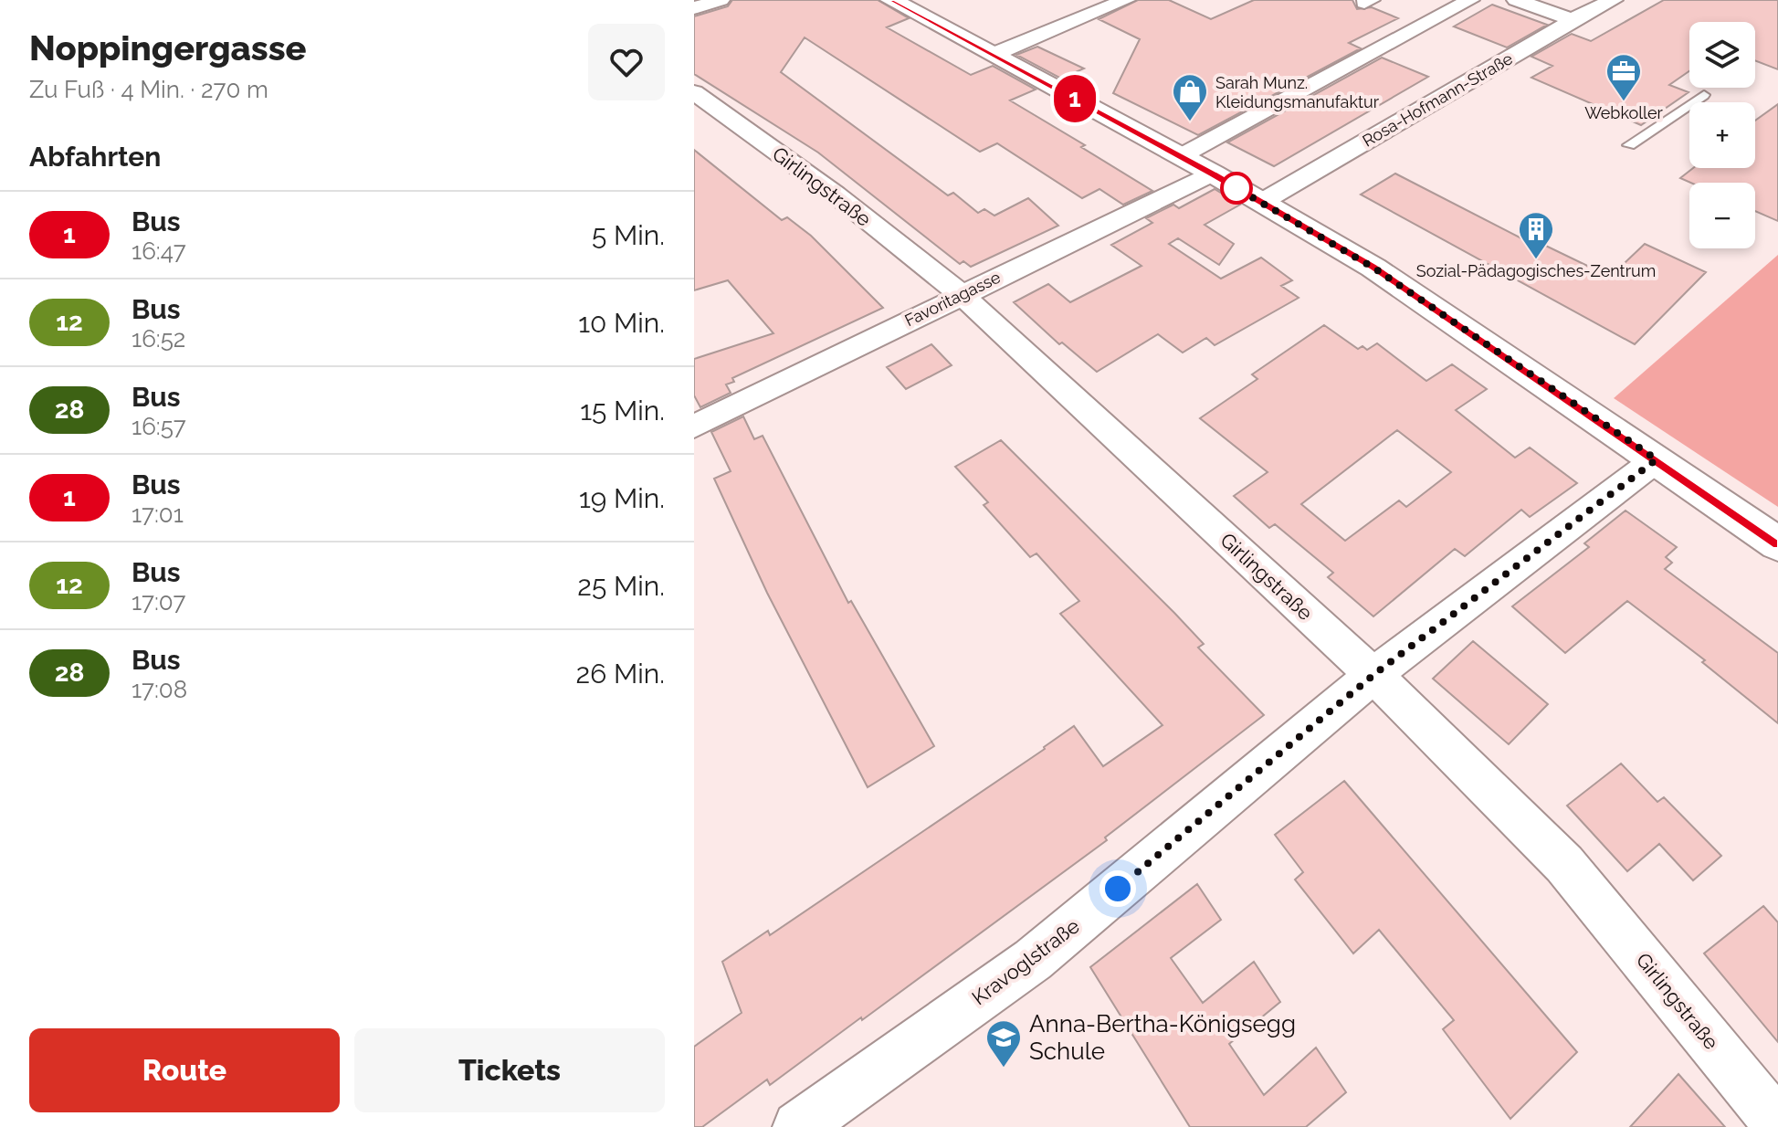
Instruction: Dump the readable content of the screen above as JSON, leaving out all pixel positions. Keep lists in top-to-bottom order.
{
  "streets": {
    "street": [
      "Rosa-Hofmann-Straße",
      "Girlingstraße",
      "Favoritagasse",
      "Kravoglstraße"
    ]
  },
  "crossings": [
    ["Girlingstraße", "Favoritagasse"],
    ["Girlingstraße", "Kravoglstraße"]
  ],
  "places": {
    "office": ["Webkoller"],
    "shop": ["Sarah Munz. Kleidungsmanufaktur"],
    "building": ["Sozial-Pädagogisches-Zentrum"],
    "school or university": ["Anna-Bertha-Königsegg Schule"]
  },
  "lines": ["bus line 1"],
  "page": {
    "heading": [
      ["Noppingergasse", "Zu Fuß · 4 Min. · 270 m"],
      "Abfahrten"
    ],
    "on_map": "1",
    "map_buttons": ["+", "−"],
    "list": [
      {
        "mark": "1",
        "name": "Bus",
        "note": "16:47",
        "value": "5 Min."
      },
      {
        "mark": "12",
        "name": "Bus",
        "note": "16:52",
        "value": "10 Min."
      },
      {
        "mark": "28",
        "name": "Bus",
        "note": "16:57",
        "value": "15 Min."
      },
      {
        "mark": "1",
        "name": "Bus",
        "note": "17:01",
        "value": "19 Min."
      },
      {
        "mark": "12",
        "name": "Bus",
        "note": "17:07",
        "value": "25 Min."
      },
      {
        "mark": "28",
        "name": "Bus",
        "note": "17:08",
        "value": "26 Min."
      }
    ],
    "buttons": ["Route", "Tickets"]
  }
}
